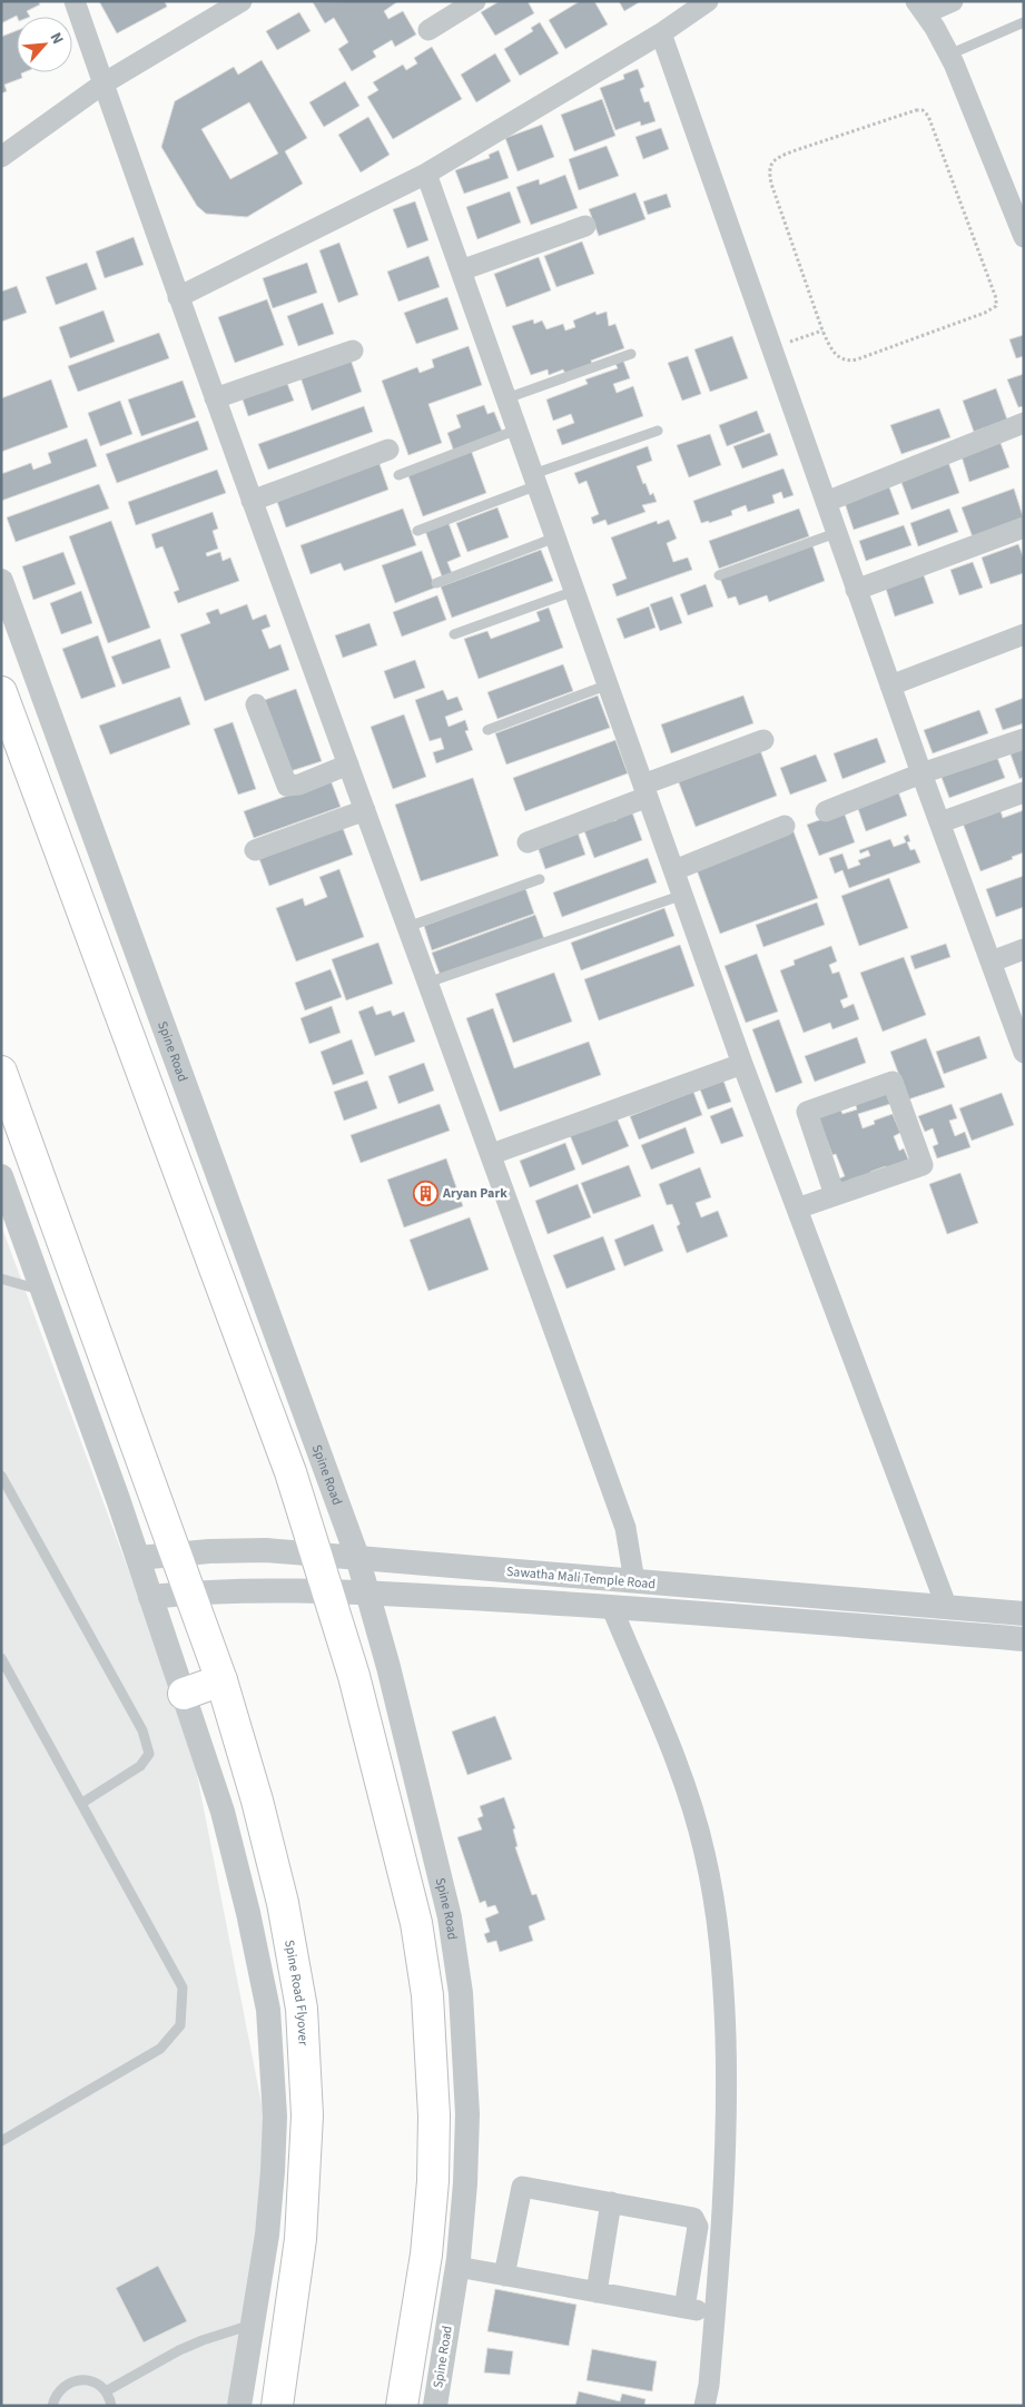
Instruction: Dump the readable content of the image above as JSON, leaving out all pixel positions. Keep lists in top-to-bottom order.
{
  "streets": {
    "main road": ["Spine Road Flyover"],
    "street": ["Spine Road", "Sawatha Mali Temple Road"]
  },
  "crossings": [
    ["Spine Road", "Sawatha Mali Temple Road"],
    ["Sawatha Mali Temple Road", "Spine Road Flyover"]
  ],
  "places": {
    "building": ["Aryan Park"]
  },
  "north": "top right"
}
